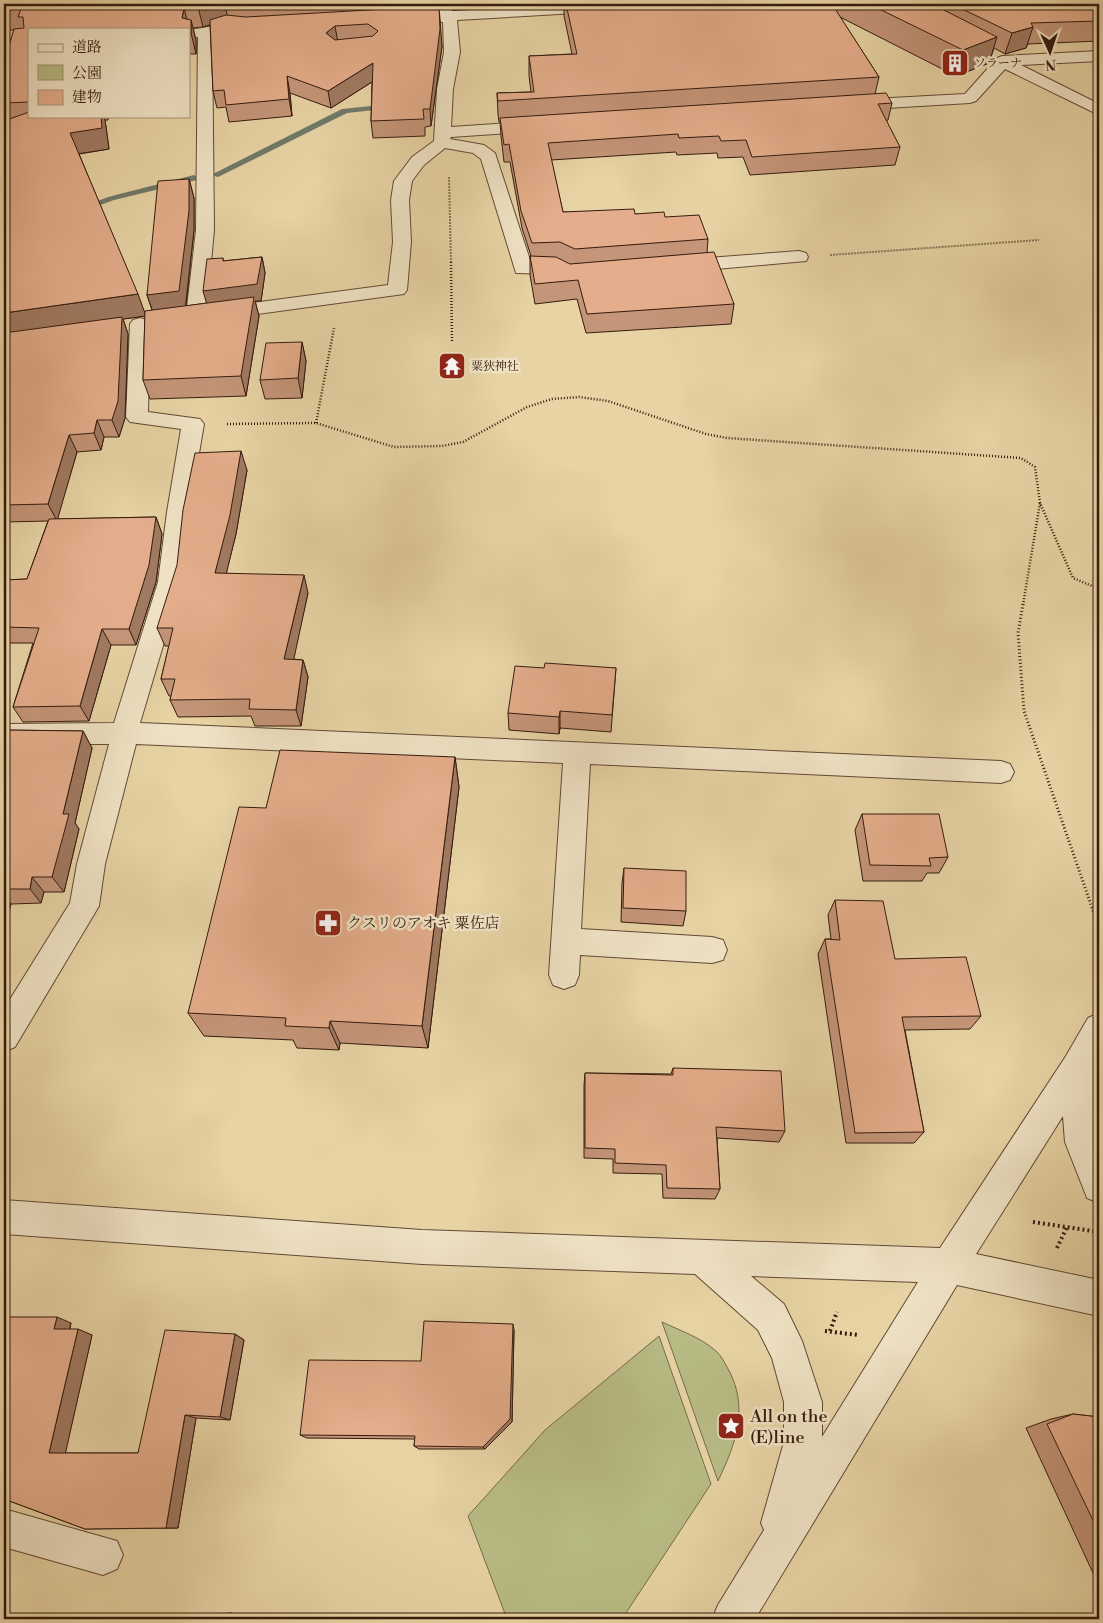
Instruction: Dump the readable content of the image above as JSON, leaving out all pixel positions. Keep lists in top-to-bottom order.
{
  "places": {
    "building": ["ソラーナ"],
    "temple": ["粟狹神社"],
    "pharmacy": ["クスリのアオキ 粟佐店"],
    "place": ["All on the (E)line"]
  },
  "legend": ["道路", "公園", "建物"],
  "north": "bottom"
}
